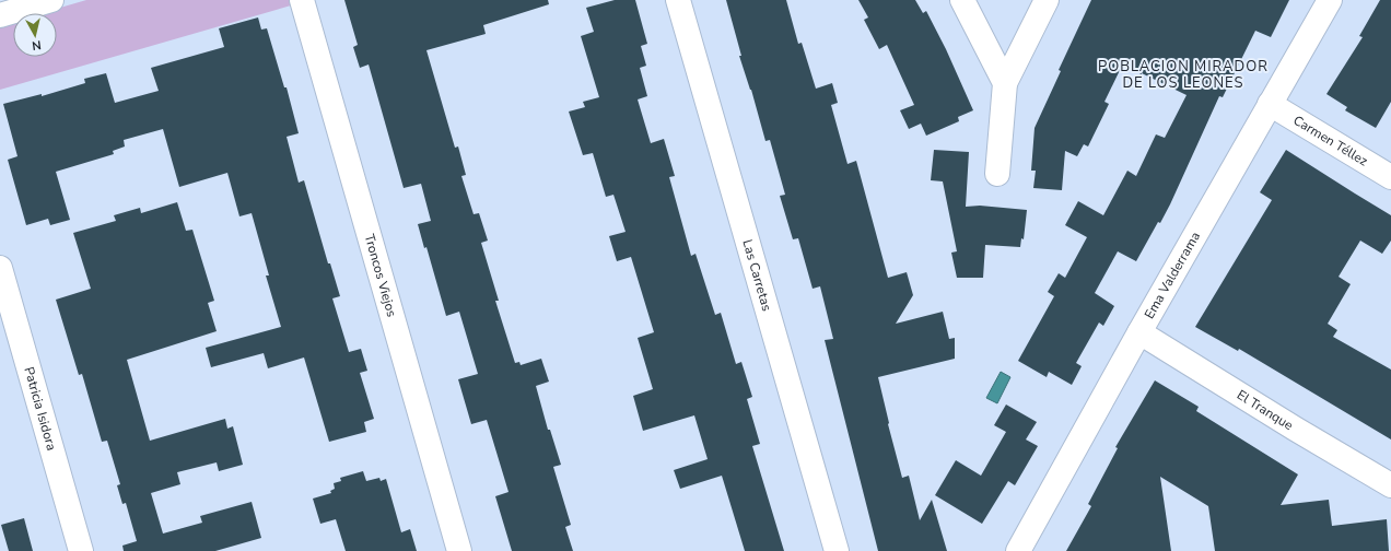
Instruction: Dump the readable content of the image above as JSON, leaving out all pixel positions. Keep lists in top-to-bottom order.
{
  "streets": {
    "street": [
      "Carmen Téllez",
      "Ema Valderrama",
      "Troncos Viejos",
      "Las Carretas",
      "Patricia Isidora",
      "El Tranque"
    ]
  },
  "crossings": [
    ["Carmen Téllez", "Ema Valderrama"],
    ["Ema Valderrama", "El Tranque"]
  ],
  "districts": ["POBLACION MIRADOR DE LOS LEONES"],
  "north": "bottom"
}
